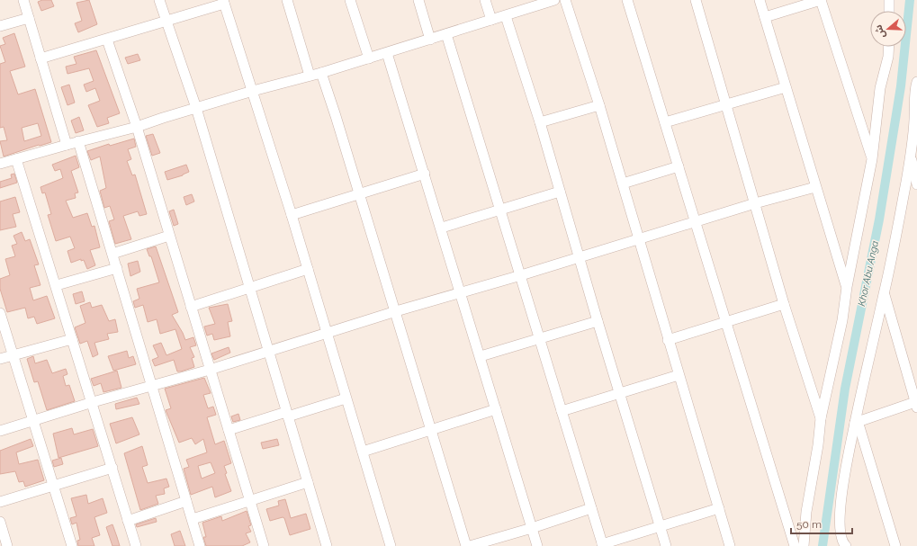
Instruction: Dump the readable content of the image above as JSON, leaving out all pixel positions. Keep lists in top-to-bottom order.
{
  "water": ["Khor Abu Anga"],
  "scale_bar": "50 m",
  "north": "left"
}
